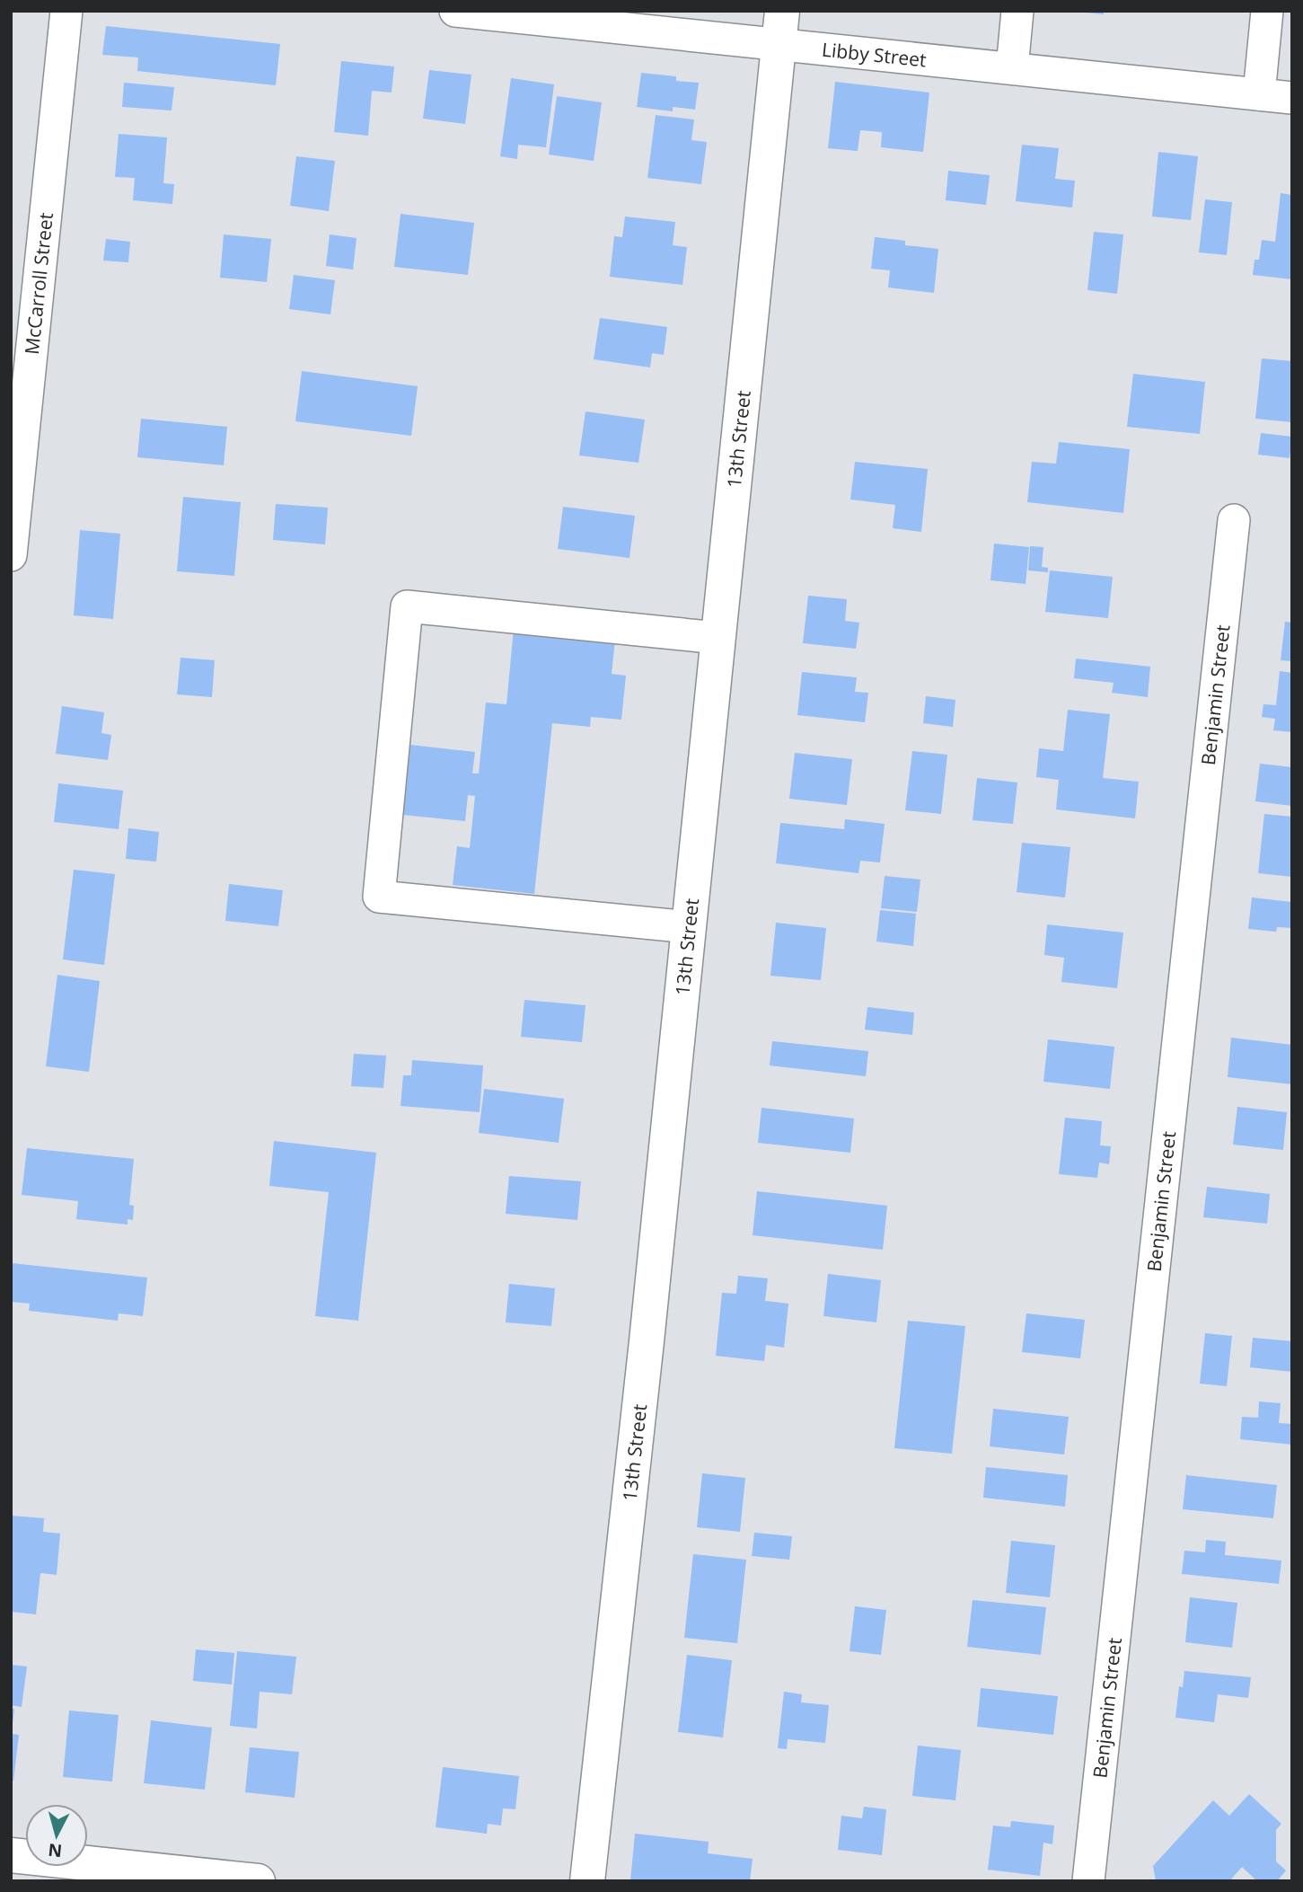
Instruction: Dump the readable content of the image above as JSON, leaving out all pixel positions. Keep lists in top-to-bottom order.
{
  "streets": {
    "main road": ["13th Street"],
    "street": ["Libby Street", "McCarroll Street", "Benjamin Street"]
  },
  "crossings": [
    ["Libby Street", "13th Street"]
  ],
  "north": "bottom"
}
